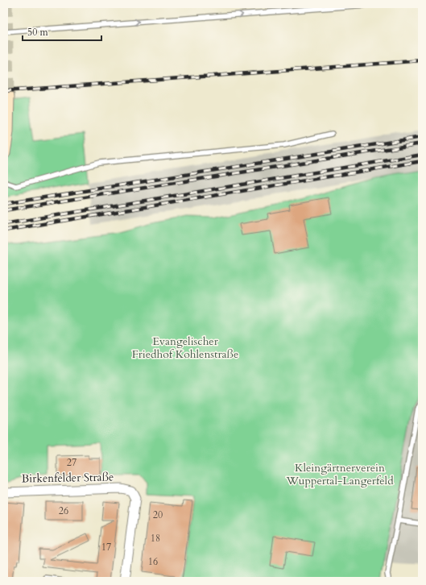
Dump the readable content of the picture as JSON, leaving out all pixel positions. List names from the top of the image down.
{
  "streets": {
    "street": ["Birkenfelder Straße"]
  },
  "parks": ["Evangelischer Friedhof Kohlenstraße", "Kleingärtnerverein Wuppertal-Langerfeld"],
  "house_numbers": [
    "27",
    "26",
    "20",
    "18",
    "17",
    "16"
  ],
  "scale_bar": "50 m"
}
